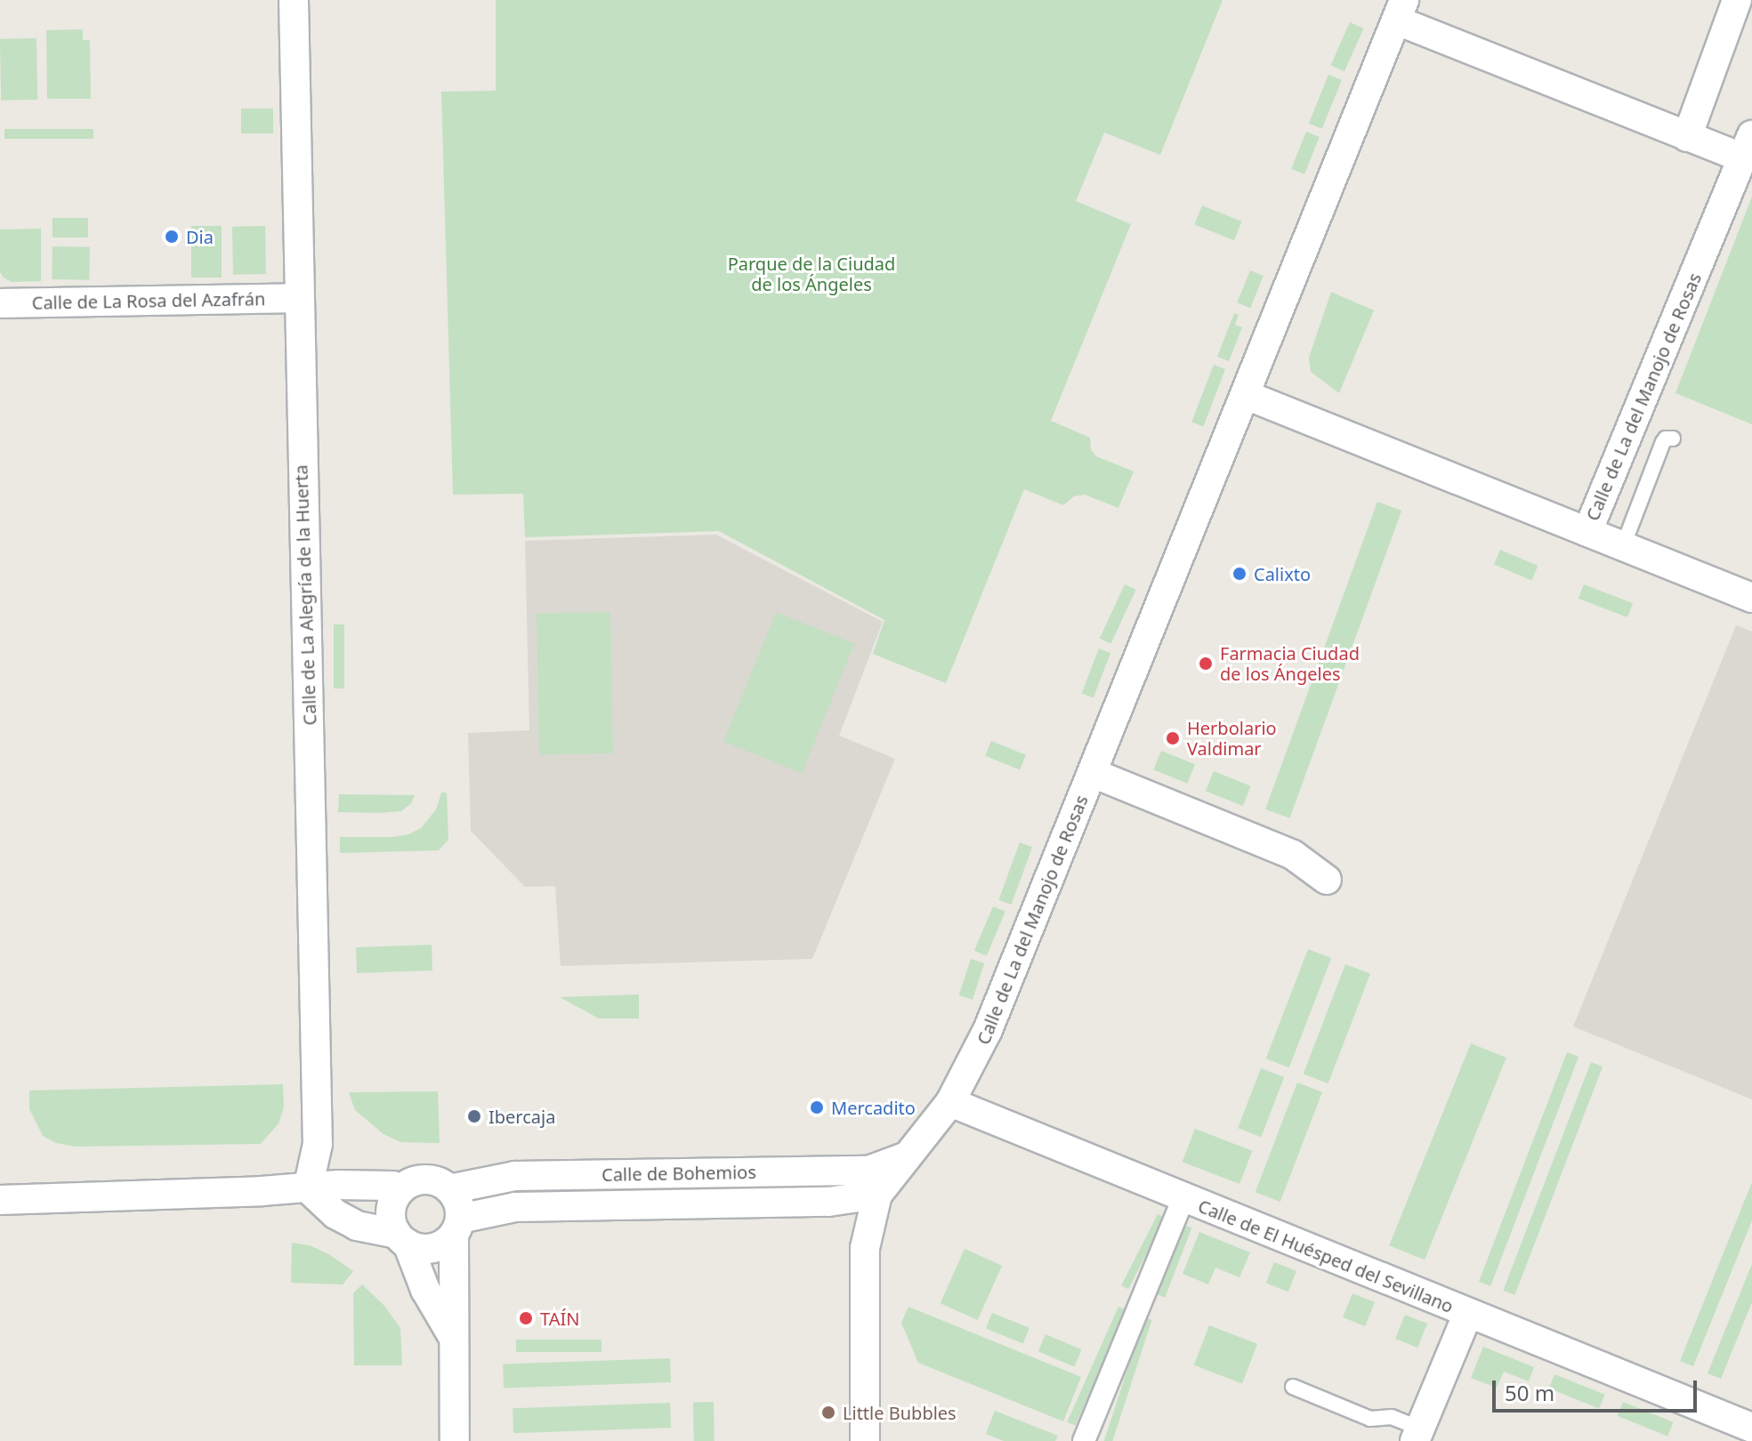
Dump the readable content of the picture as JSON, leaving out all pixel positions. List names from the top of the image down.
{
  "streets": {
    "street": [
      "Calle de La Rosa del Azafrán",
      "Calle de La del Manojo de Rosas",
      "Calle de La Alegría de la Huerta",
      "Calle de Bohemios",
      "Calle de El Huésped del Sevillano"
    ]
  },
  "crossings": [
    ["Calle de La Rosa del Azafrán", "Calle de La Alegría de la Huerta"],
    ["Calle de La del Manojo de Rosas", "Calle de Bohemios"],
    ["Calle de La del Manojo de Rosas", "Calle de El Huésped del Sevillano"]
  ],
  "parks": ["Parque de la Ciudad de los Ángeles"],
  "places": [
    "Dia",
    "Calixto",
    "Farmacia Ciudad de los Ángeles",
    "Herbolario Valdimar",
    "Mercadito",
    "Ibercaja",
    "TAÍN",
    "Little Bubbles"
  ],
  "scale_bar": "50 m"
}
